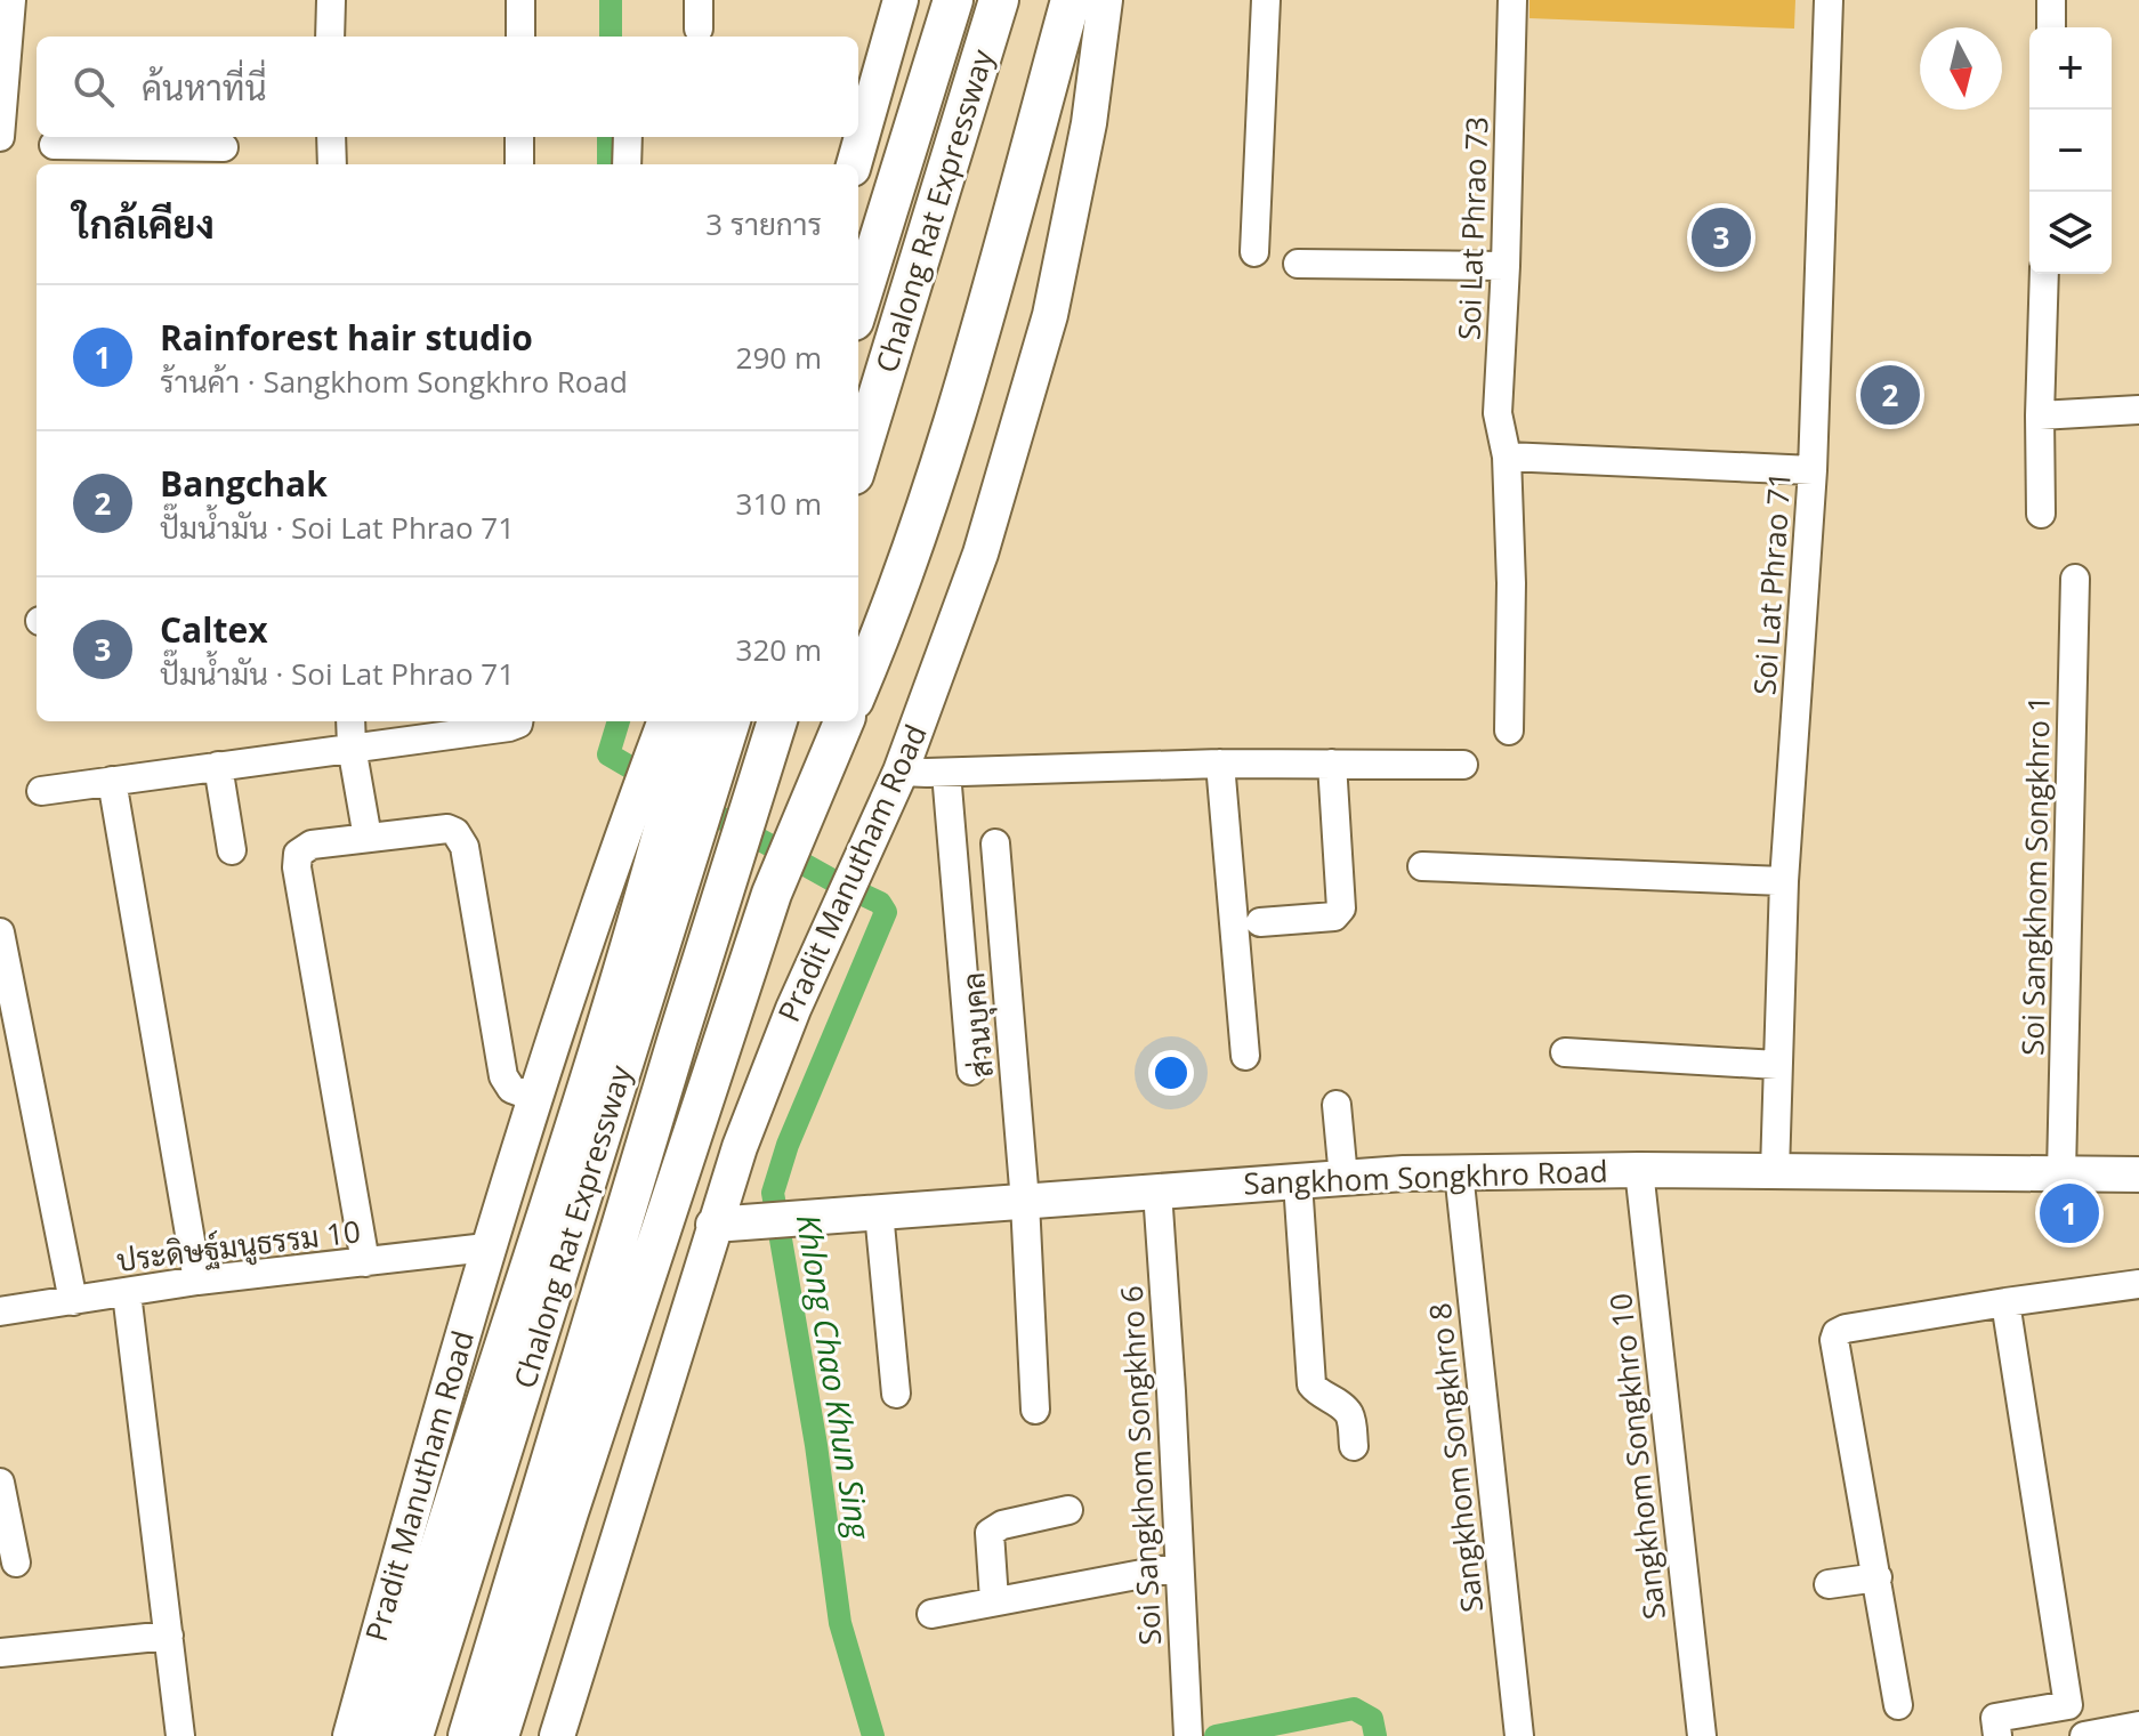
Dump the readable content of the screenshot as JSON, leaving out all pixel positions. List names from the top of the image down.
{
  "streets": {
    "highway": ["Chalong Rat Expressway"],
    "main road": ["Pradit Manutham Road", "Sangkhom Songkhro Road"],
    "street": [
      "Soi Lat Phrao 73",
      "Soi Lat Phrao 71",
      "Soi Sangkhom Songkhro 1",
      "ส่วนบุคล",
      "ประดิษฐ์มนูธรรม 10",
      "Sangkhom Songkhro 10",
      "Sangkhom Songkhro 8",
      "Soi Sangkhom Songkhro 6"
    ]
  },
  "crossings": [
    ["Soi Lat Phrao 71", "Sangkhom Songkhro Road"],
    ["Pradit Manutham Road", "Sangkhom Songkhro Road"],
    ["Pradit Manutham Road", "ประดิษฐ์มนูธรรม 10"],
    ["Soi Sangkhom Songkhro 1", "Sangkhom Songkhro Road"],
    ["ส่วนบุคล", "Sangkhom Songkhro Road"],
    ["Sangkhom Songkhro Road", "Sangkhom Songkhro 10"],
    ["Sangkhom Songkhro Road", "Sangkhom Songkhro 8"],
    ["Sangkhom Songkhro Road", "Soi Sangkhom Songkhro 6"]
  ],
  "water": ["Khlong Chao Khun Sing"],
  "north": "bottom",
  "page": {
    "map_buttons": ["+", "−"],
    "search": "ค้นหาที่นี่",
    "heading": ["ใกล้เคียง", "3 รายการ"],
    "pins": ["3", "2", "1"],
    "list": [
      {
        "mark": "1",
        "name": "Rainforest hair studio",
        "note": "ร้านค้า · Sangkhom Songkhro Road",
        "value": "290 m"
      },
      {
        "mark": "2",
        "name": "Bangchak",
        "note": "ปั๊มน้ำมัน · Soi Lat Phrao 71",
        "value": "310 m"
      },
      {
        "mark": "3",
        "name": "Caltex",
        "note": "ปั๊มน้ำมัน · Soi Lat Phrao 71",
        "value": "320 m"
      }
    ]
  }
}
